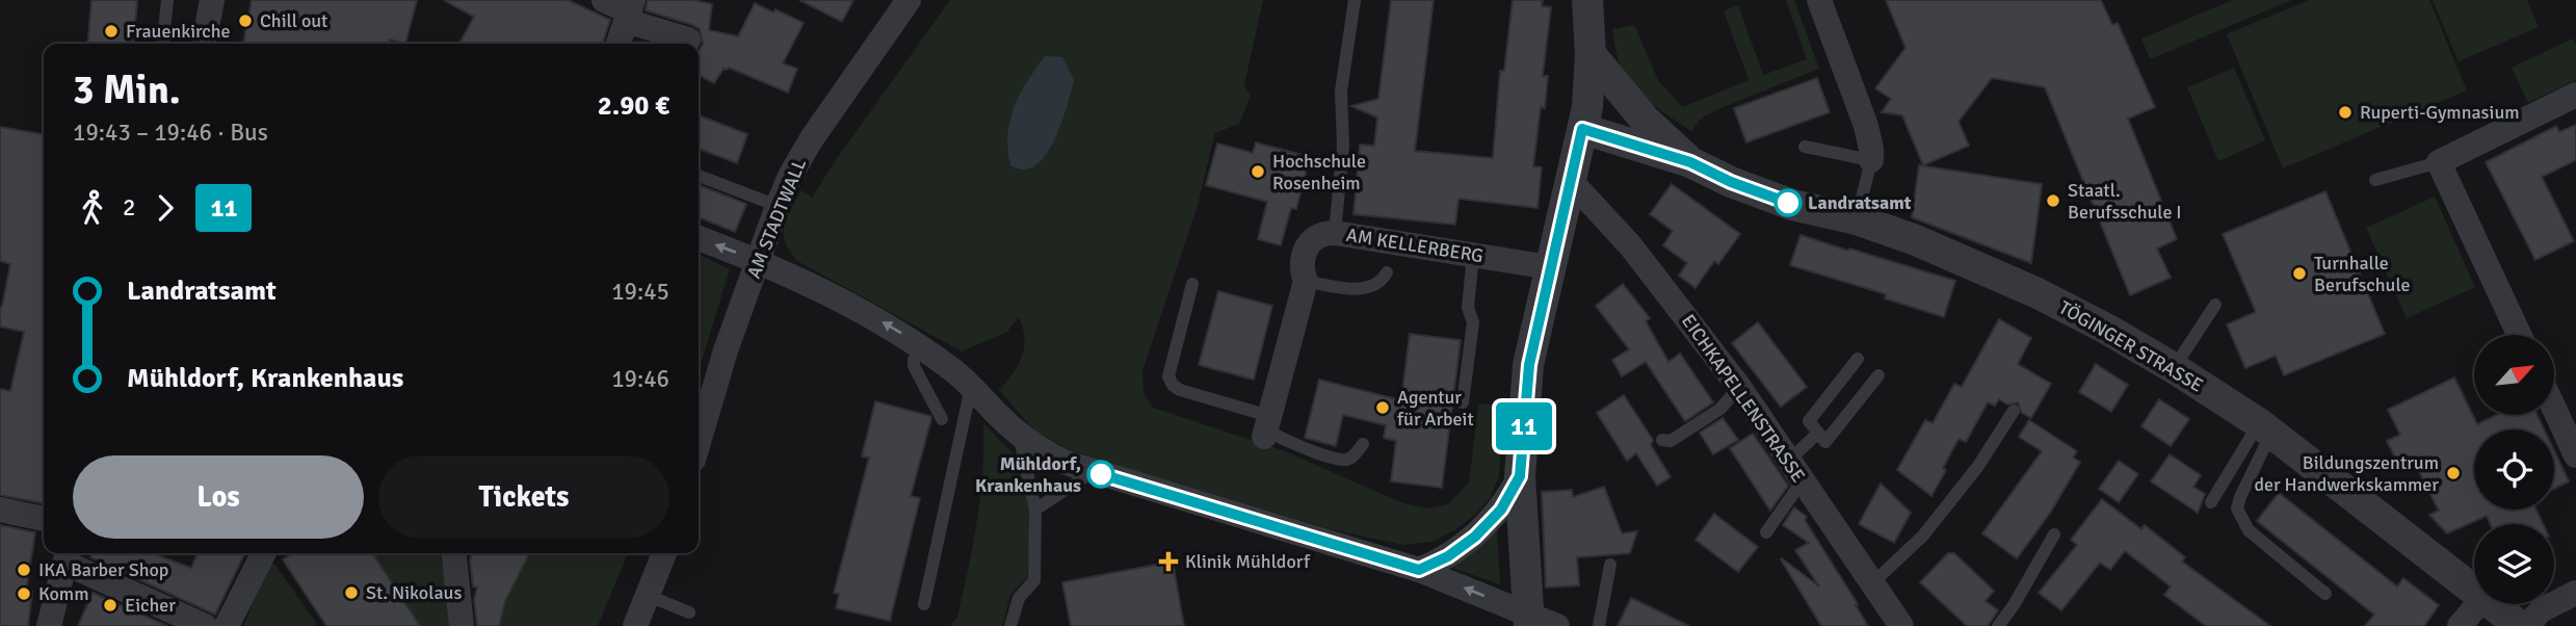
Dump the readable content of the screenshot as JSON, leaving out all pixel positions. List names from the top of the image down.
{
  "streets": {
    "street": [
      "AM STADTWALL",
      "AM KELLERBERG",
      "TÖGINGER STRASSE",
      "EICHKAPELLENSTRASSE"
    ]
  },
  "places": {
    "other": [
      "Chill out",
      "Frauenkirche",
      "Ruperti-Gymnasium",
      "Hochschule Rosenheim",
      "Staatl. Berufsschule I",
      "Landratsamt",
      "Turnhalle Berufschule",
      "Agentur für Arbeit",
      "Bildungszentrum der Handwerkskammer",
      "Mühldorf, Krankenhaus",
      "IKA Barber Shop",
      "St. Nikolaus",
      "Komm",
      "Eicher"
    ],
    "health": ["Klinik Mühldorf"]
  },
  "lines": ["bus line 11"],
  "north": "top right",
  "page": {
    "on_map": "11",
    "heading": ["3 Min.", "19:43 – 19:46 · Bus", "2.90 €"],
    "legs": ["2", "11"],
    "list": [
      {
        "name": "Landratsamt",
        "value": "19:45"
      },
      {
        "name": "Mühldorf, Krankenhaus",
        "value": "19:46"
      }
    ],
    "buttons": ["Los", "Tickets"]
  }
}
